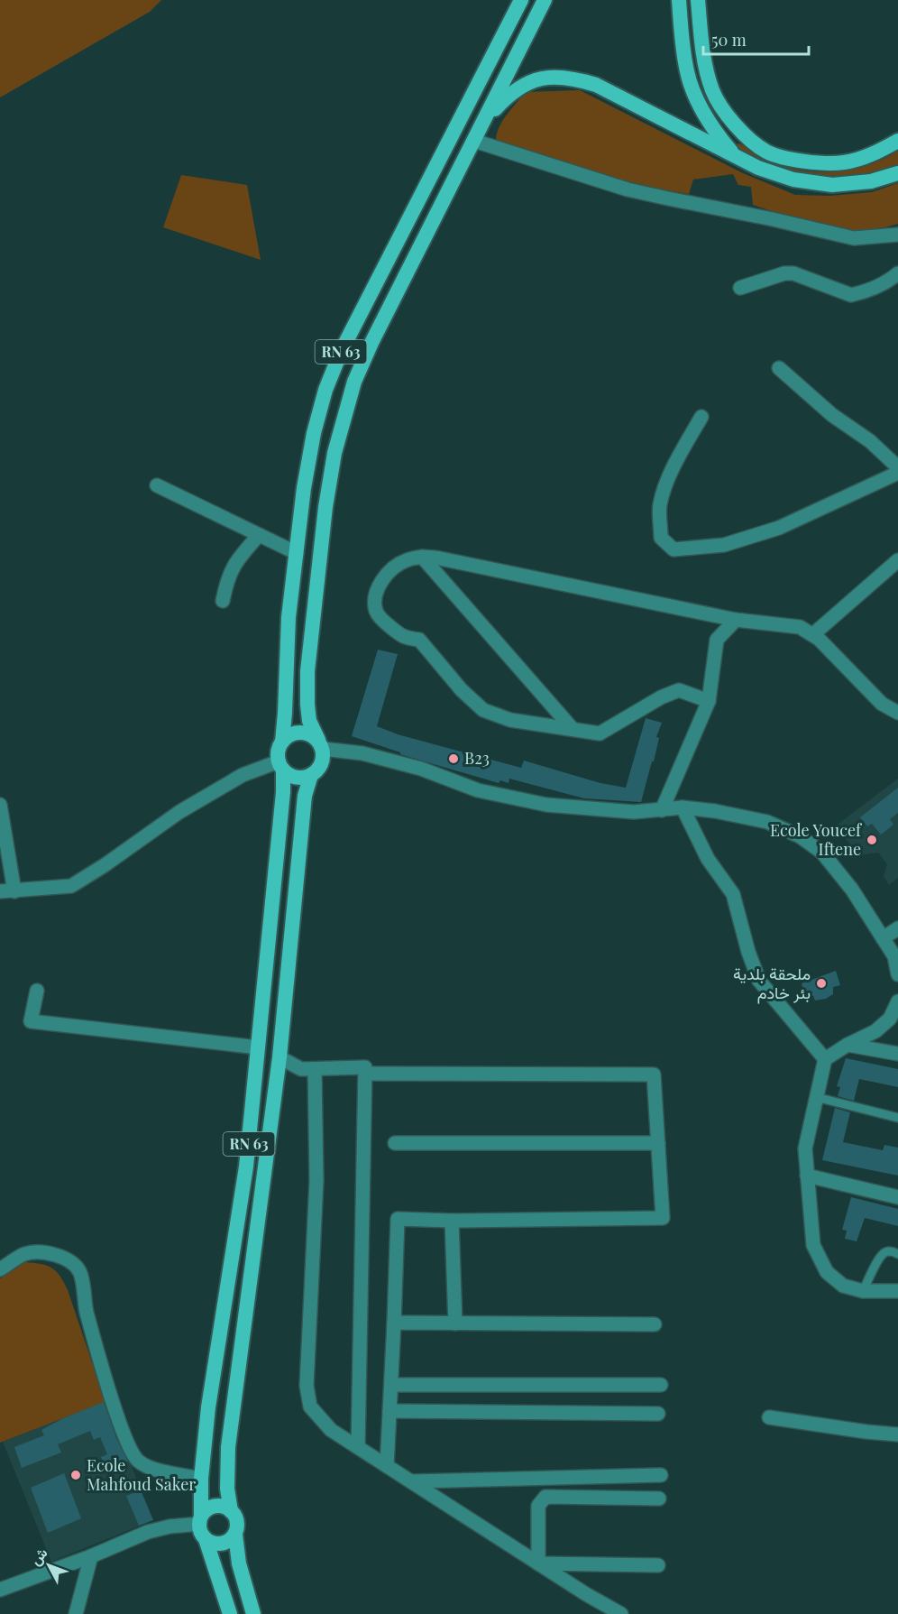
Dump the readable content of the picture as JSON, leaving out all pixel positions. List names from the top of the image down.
{
  "streets": {
    "highway": ["RN 63"]
  },
  "places": [
    "B23",
    "Ecole Youcef Iftene",
    "ملحقة بلدية بئر خادم",
    "Ecole Mahfoud Saker"
  ],
  "scale_bar": "50 m",
  "north": "top left"
}
